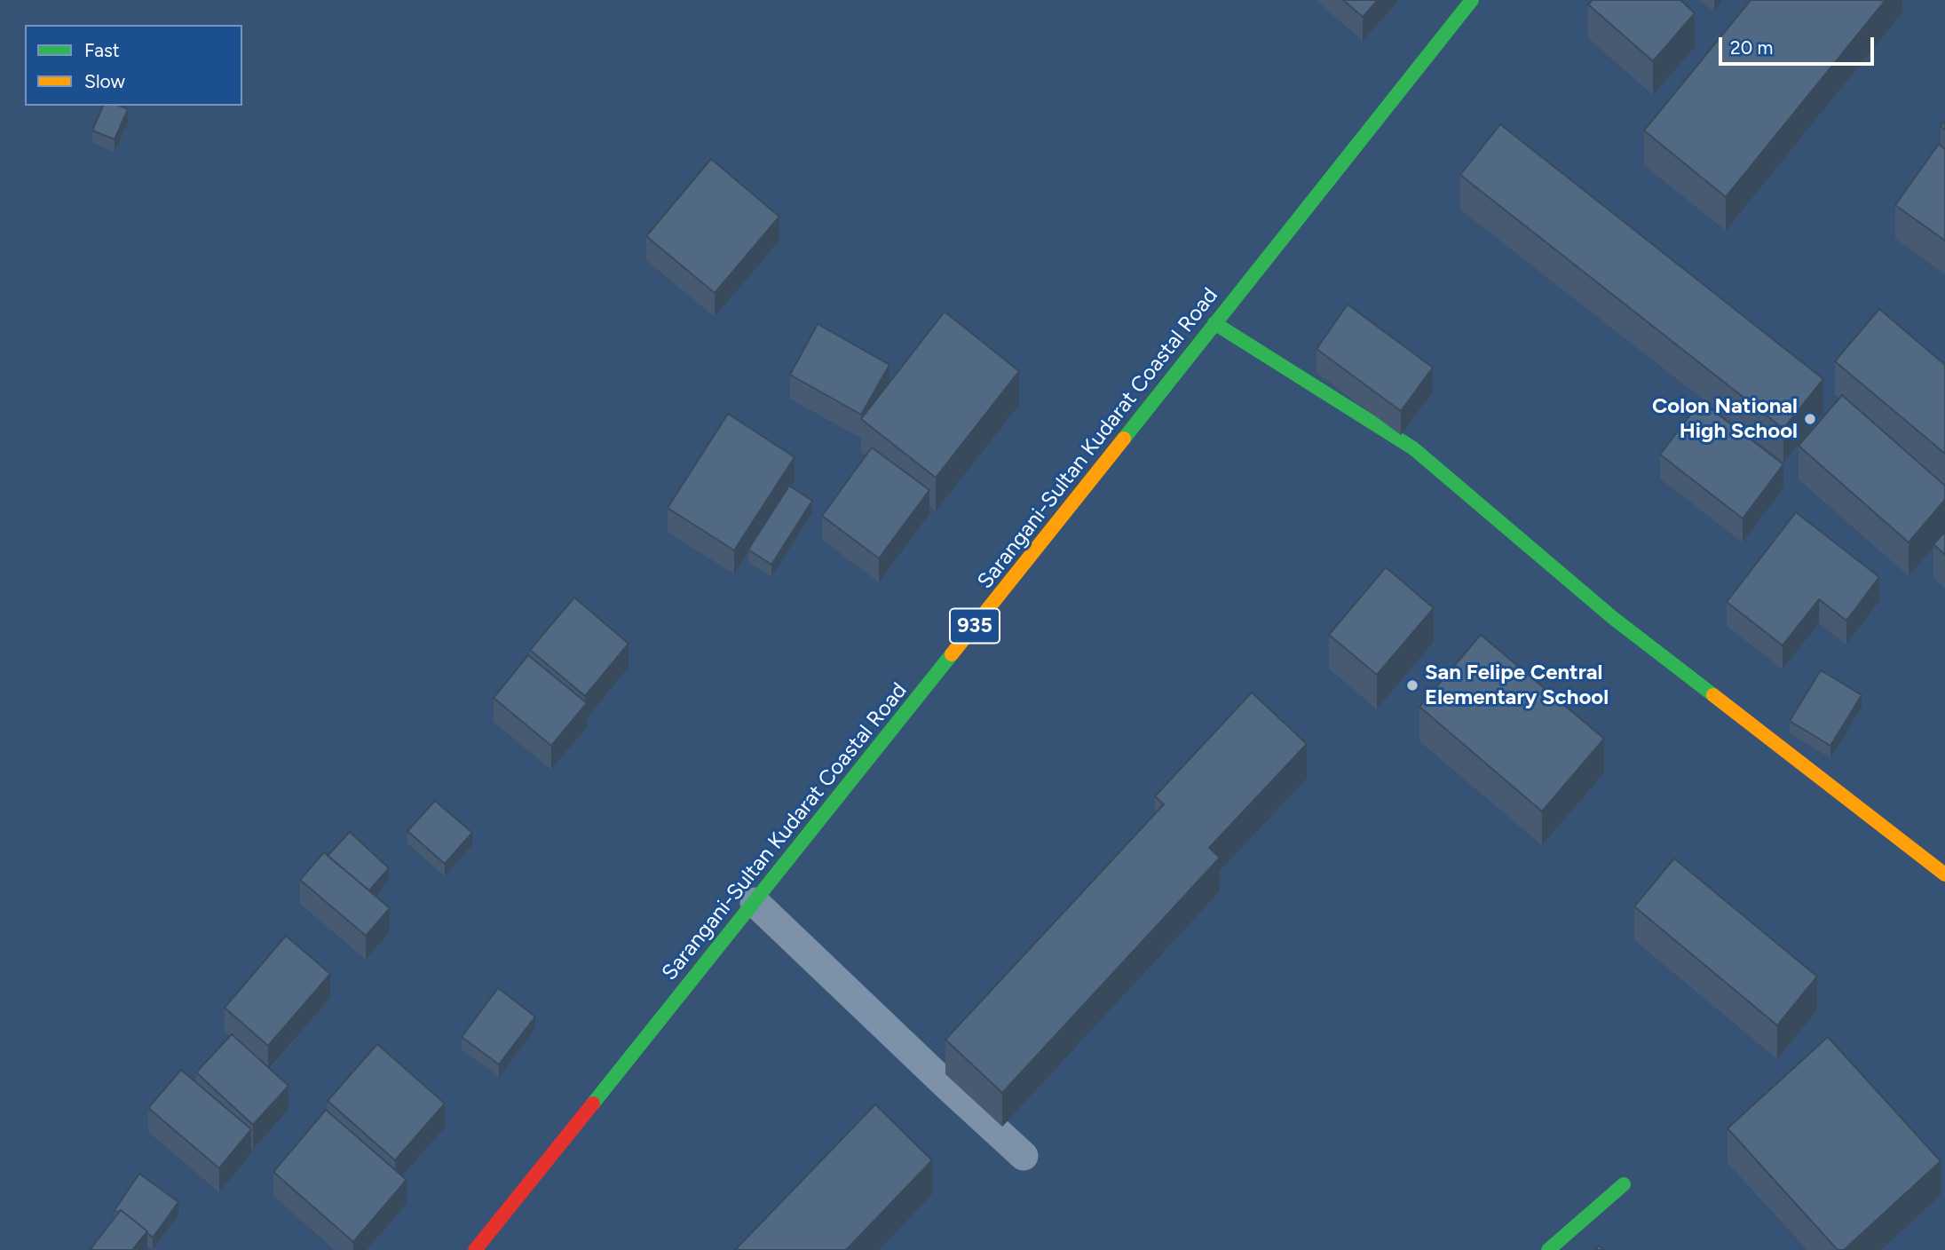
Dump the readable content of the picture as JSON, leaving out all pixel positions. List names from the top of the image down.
{
  "streets": {
    "main road": ["Sarangani-Sultan Kudarat Coastal Road", "935"]
  },
  "places": ["Colon National High School", "San Felipe Central Elementary School"],
  "legend": ["Fast", "Slow"],
  "scale_bar": "20 m"
}
